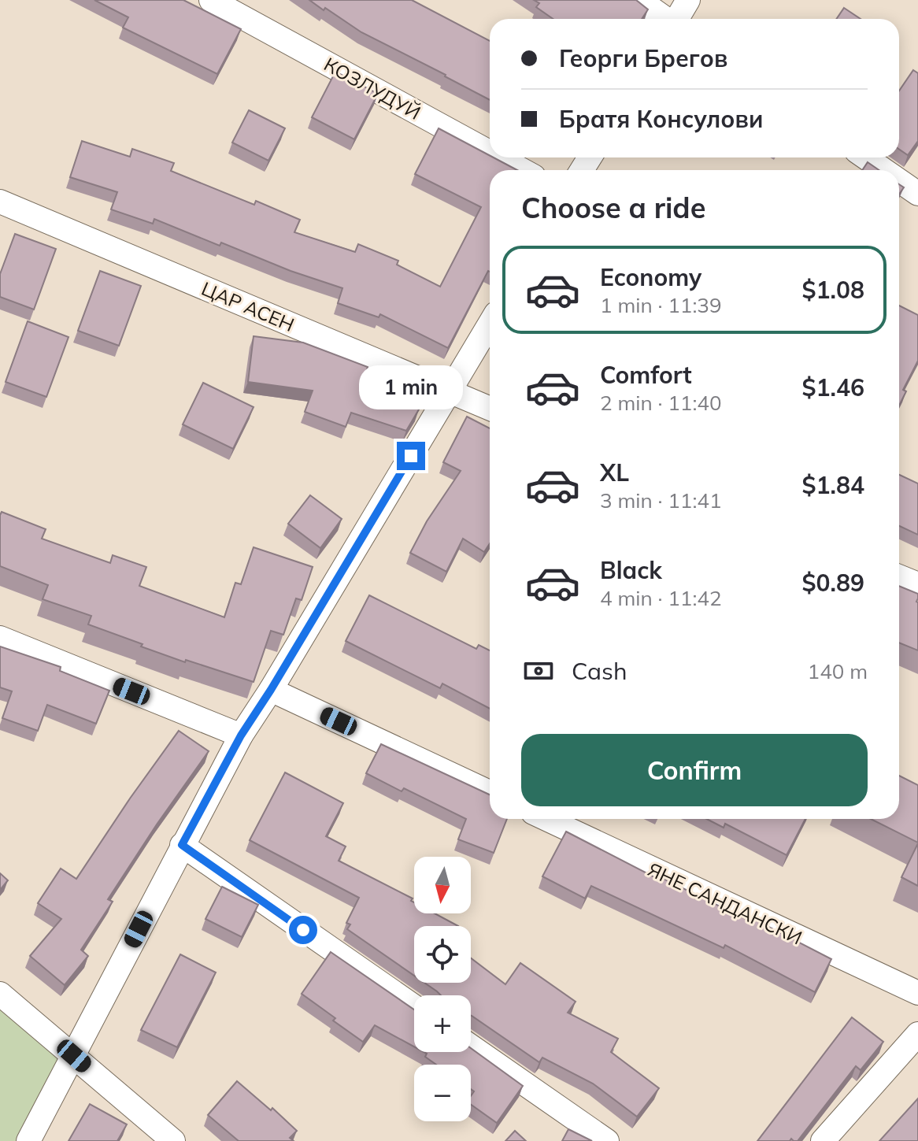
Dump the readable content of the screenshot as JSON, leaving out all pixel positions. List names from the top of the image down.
{
  "streets": {
    "street": ["КОЗЛУДУЙ", "ЦАР АСЕН", "ЯНЕ САНДАНСКИ"]
  },
  "north": "bottom",
  "page": {
    "banner": ["Георги Брегов", "Братя Консулови"],
    "heading": "Choose a ride",
    "list": [
      {
        "name": "Economy",
        "note": "1 min · 11:39",
        "value": "$1.08"
      },
      {
        "name": "Comfort",
        "note": "2 min · 11:40",
        "value": "$1.46"
      },
      {
        "name": "XL",
        "note": "3 min · 11:41",
        "value": "$1.84"
      },
      {
        "name": "Black",
        "note": "4 min · 11:42",
        "value": "$0.89"
      }
    ],
    "bubble": "1 min",
    "pay": ["Cash", "140 m"],
    "buttons": "Confirm",
    "map_buttons": ["+", "−"]
  }
}
